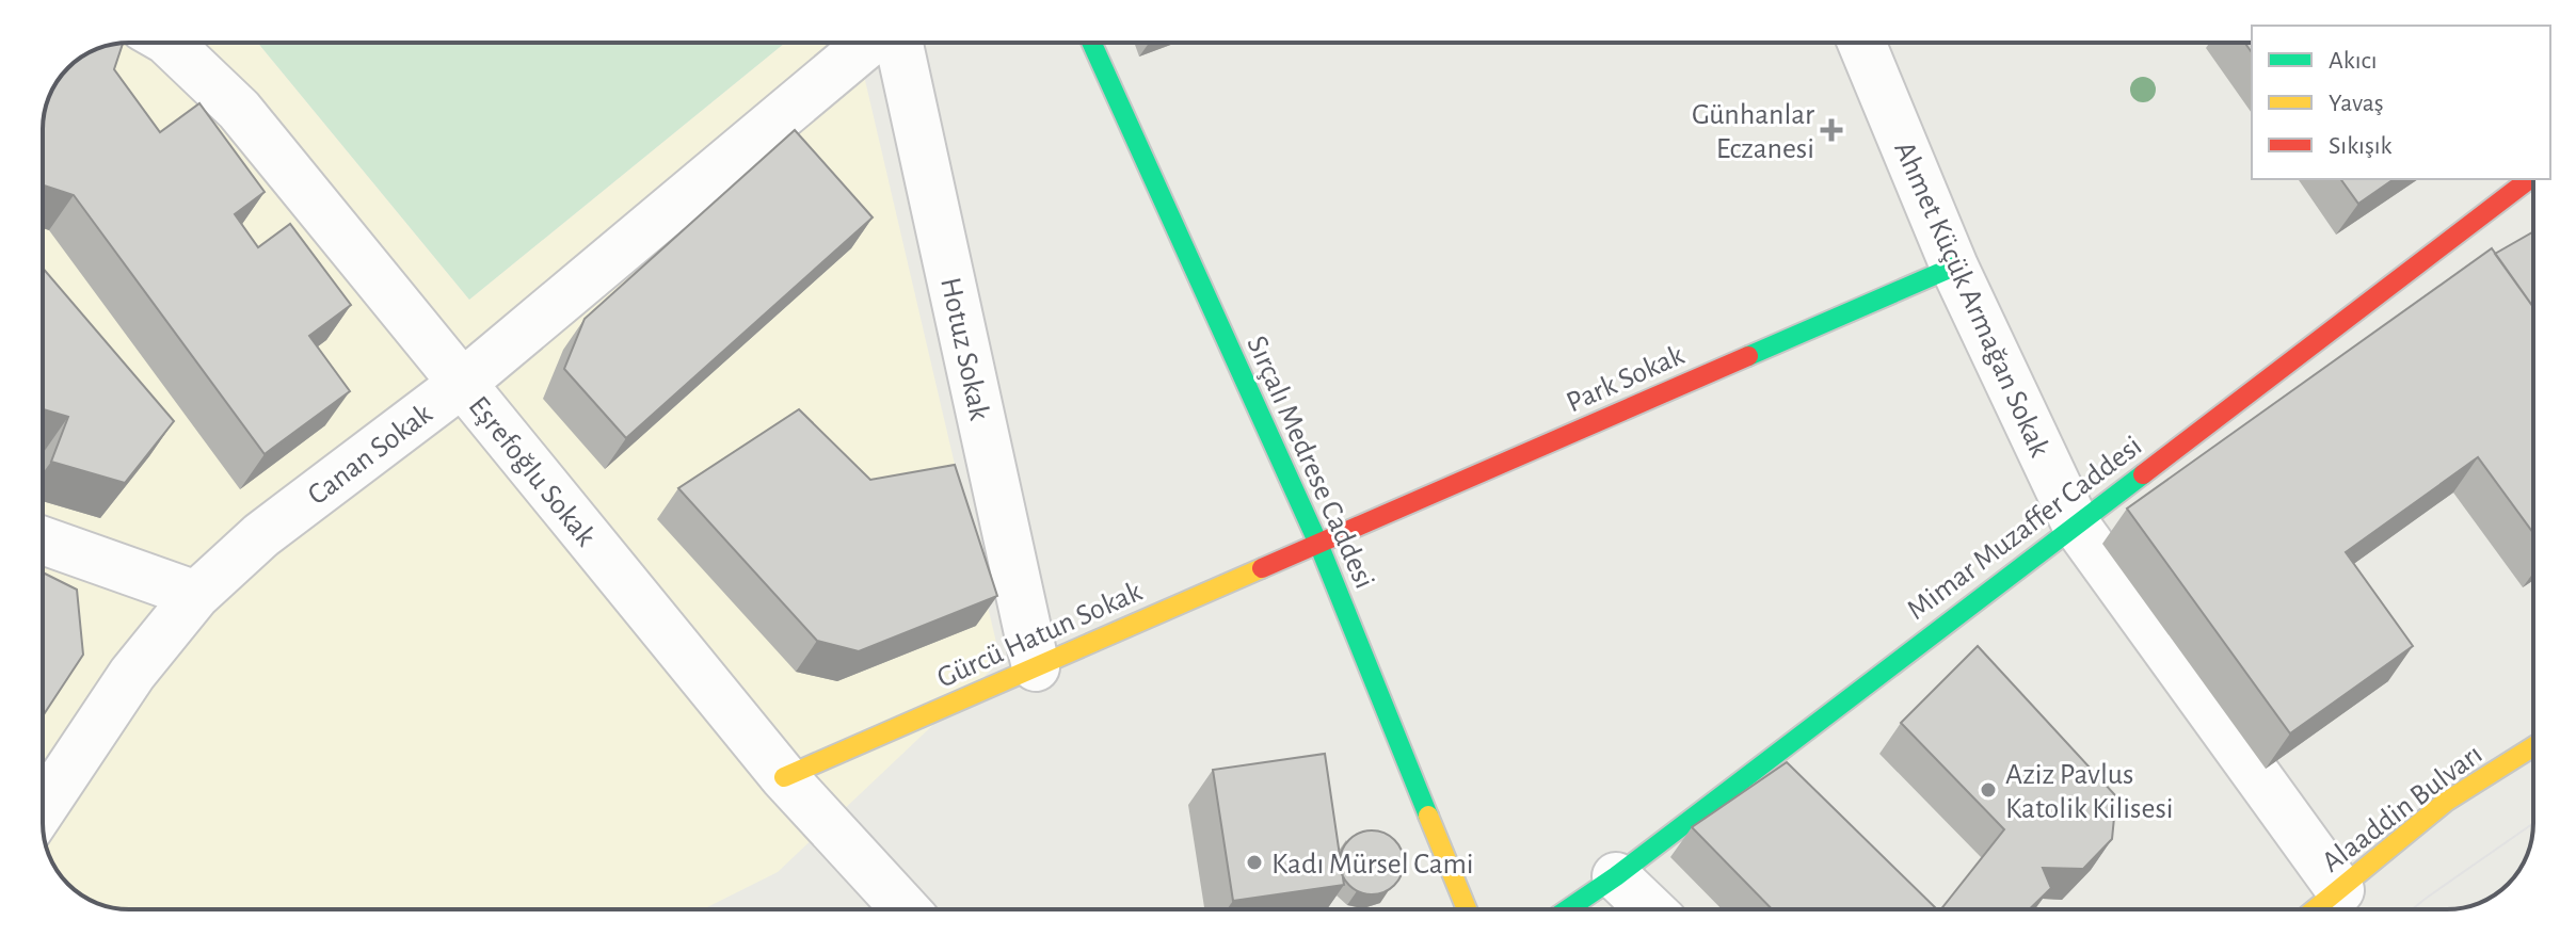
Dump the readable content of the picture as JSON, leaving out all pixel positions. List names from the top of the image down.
{
  "streets": {
    "street": [
      "Ahmet Küçük Armağan Sokak",
      "Hotuz Sokak",
      "Park Sokak",
      "Canan Sokak",
      "Sırçalı Medrese Caddesi",
      "Eşrefoğlu Sokak",
      "Mimar Muzaffer Caddesi",
      "Gürcü Hatun Sokak",
      "Alaaddin Bulvarı"
    ]
  },
  "crossings": [
    ["Ahmet Küçük Armağan Sokak", "Park Sokak"],
    ["Ahmet Küçük Armağan Sokak", "Mimar Muzaffer Caddesi"],
    ["Ahmet Küçük Armağan Sokak", "Alaaddin Bulvarı"],
    ["Hotuz Sokak", "Gürcü Hatun Sokak"],
    ["Park Sokak", "Sırçalı Medrese Caddesi"],
    ["Park Sokak", "Gürcü Hatun Sokak"],
    ["Canan Sokak", "Eşrefoğlu Sokak"],
    ["Sırçalı Medrese Caddesi", "Gürcü Hatun Sokak"],
    ["Eşrefoğlu Sokak", "Gürcü Hatun Sokak"]
  ],
  "places": {
    "health": ["Günhanlar Eczanesi"],
    "other": ["Aziz Pavlus Katolik Kilisesi", "Kadı Mürsel Cami"]
  },
  "legend": ["Akıcı", "Yavaş", "Sıkışık"]
}
